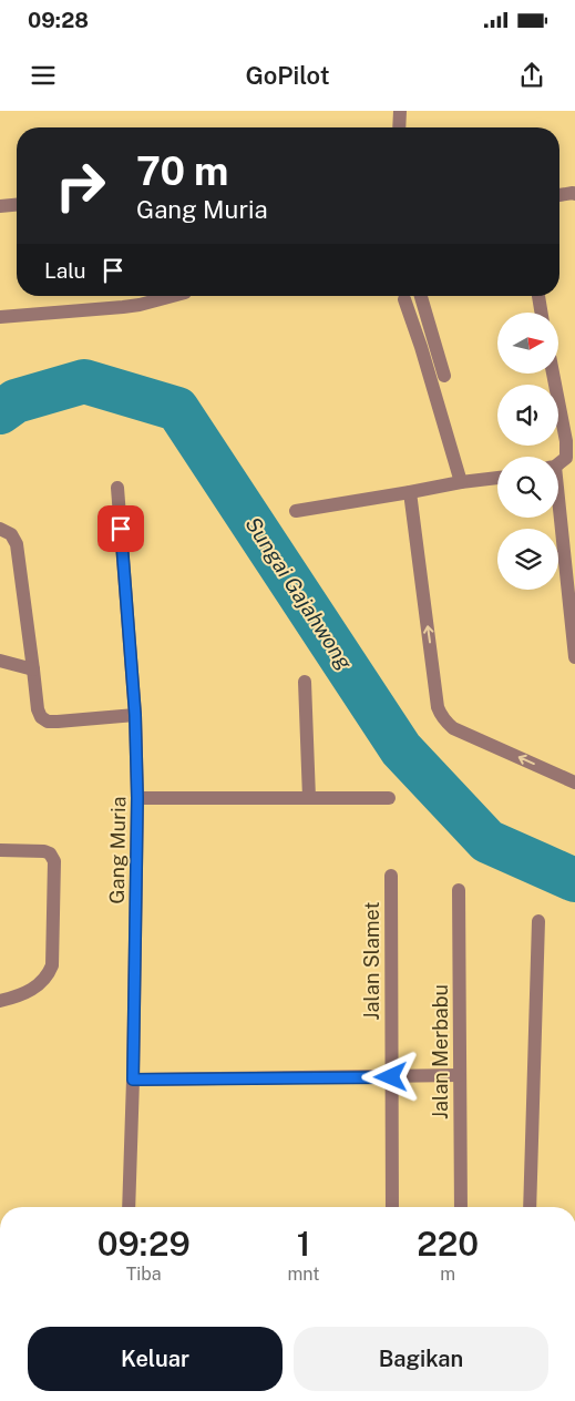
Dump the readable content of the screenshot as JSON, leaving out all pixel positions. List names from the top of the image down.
{
  "streets": {
    "street": ["Gang Muria", "Jalan Slamet", "Jalan Merbabu"]
  },
  "water": ["Sungai Gajahwong"],
  "north": "right",
  "page": {
    "status": "09:28",
    "header": "GoPilot",
    "turn": ["70 m", "Gang Muria"],
    "then": "Lalu",
    "eta": [
      "09:29",
      "Tiba",
      "1",
      "mnt",
      "220",
      "m"
    ],
    "buttons": ["Keluar", "Bagikan"]
  }
}
